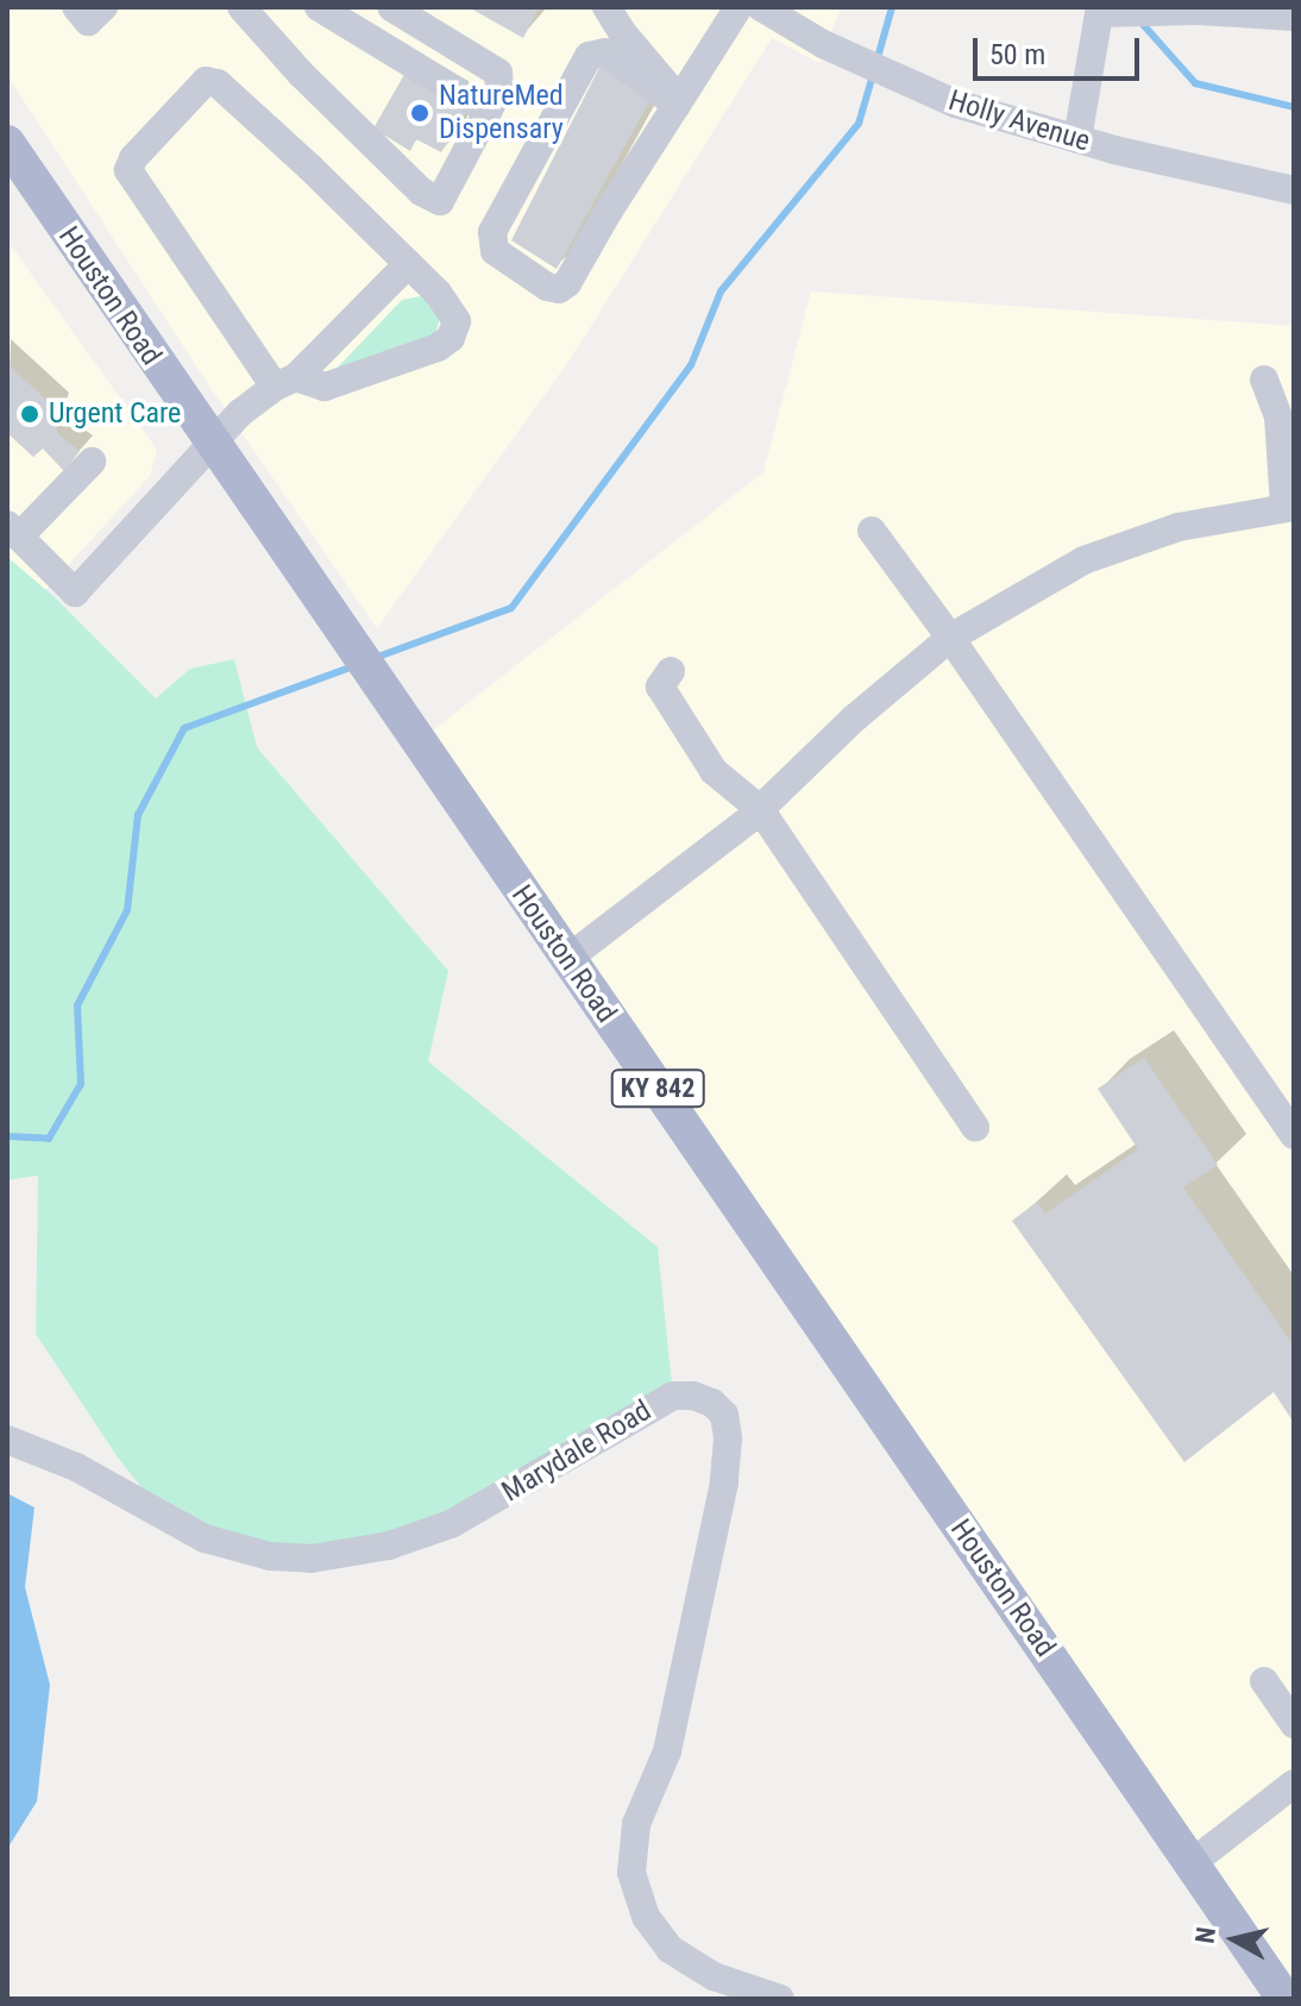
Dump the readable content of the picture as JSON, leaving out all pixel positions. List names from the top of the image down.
{
  "streets": {
    "main road": ["Houston Road", "KY 842"],
    "street": ["Holly Avenue", "Marydale Road"]
  },
  "places": ["NatureMed Dispensary", "Urgent Care"],
  "scale_bar": "50 m",
  "north": "left"
}
